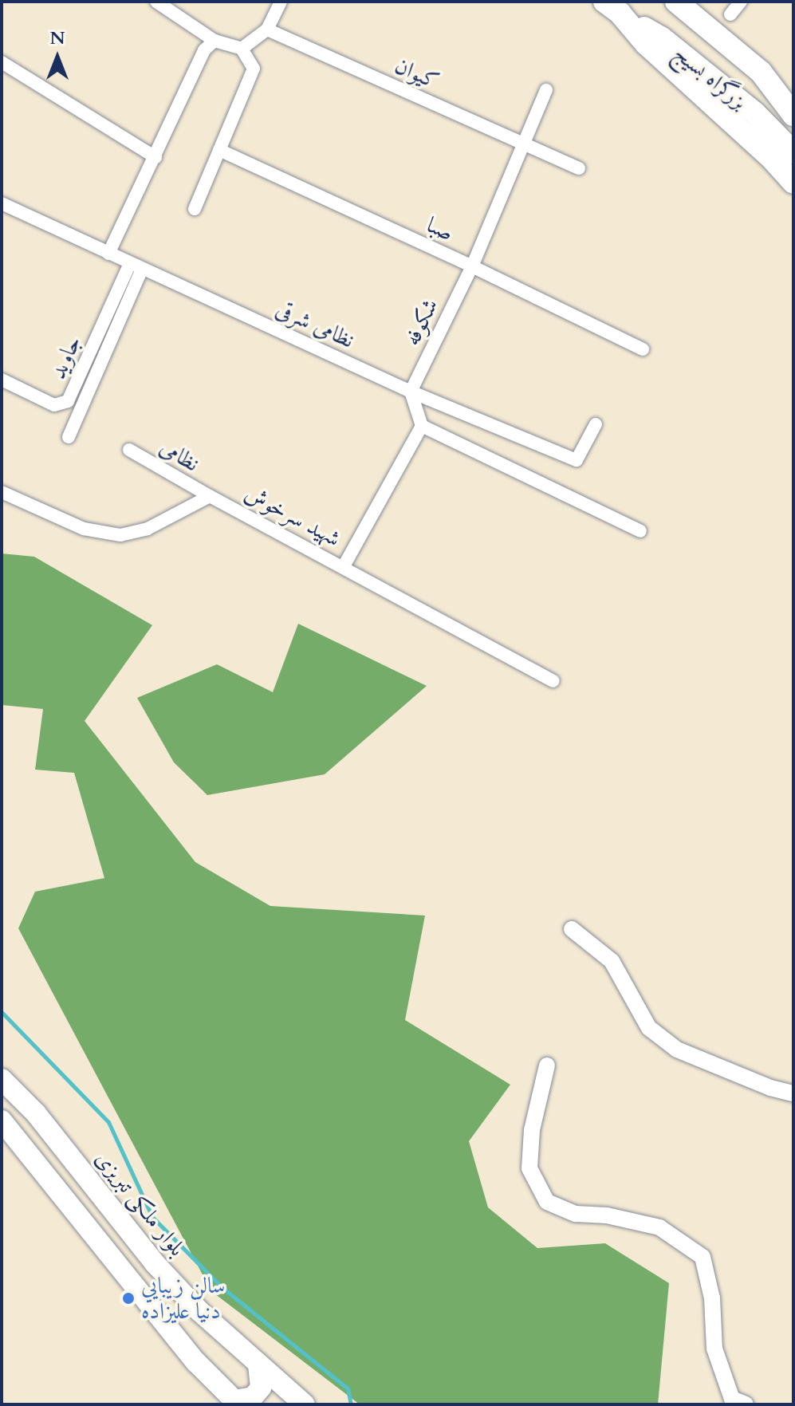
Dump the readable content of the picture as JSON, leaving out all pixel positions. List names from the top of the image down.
{
  "streets": {
    "highway": ["بزرگراه بسیج"],
    "main road": ["بلوار ملکى تبریزى"],
    "street": [
      "کیوان",
      "صبا",
      "شکوفه",
      "نظامی شرقی",
      "جاوید",
      "نظامی",
      "شهید سرخوش"
    ]
  },
  "crossings": [
    ["کیوان", "شکوفه"],
    ["صبا", "شکوفه"],
    ["شکوفه", "نظامی شرقی"],
    ["نظامی شرقی", "جاوید"],
    ["نظامی", "شهید سرخوش"]
  ],
  "places": ["سالن زيبايي دنيا عليزاده"],
  "north": "top"
}
